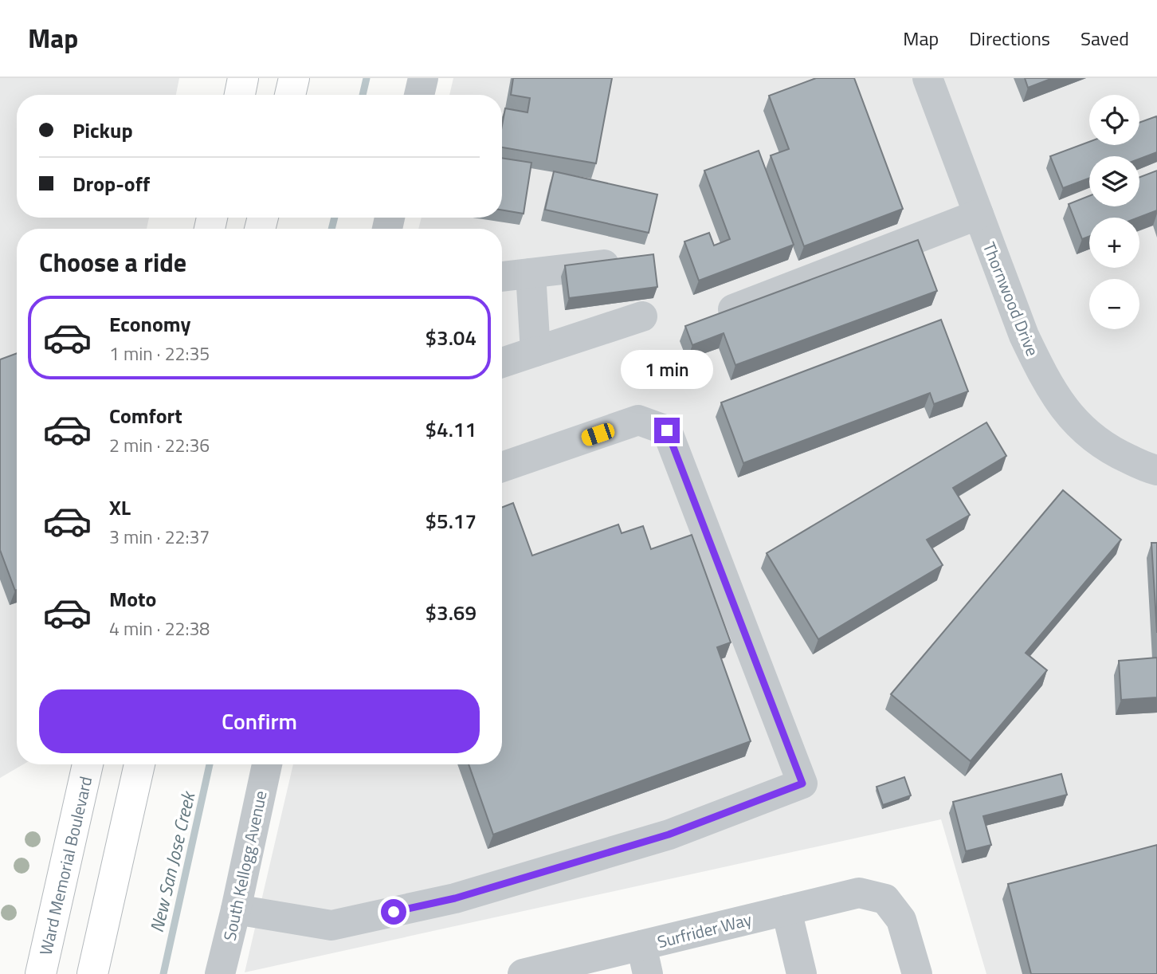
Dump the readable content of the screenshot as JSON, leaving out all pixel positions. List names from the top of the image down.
{
  "streets": {
    "highway": ["Ward Memorial Boulevard"],
    "street": ["Thornwood Drive", "South Kellogg Avenue", "Surfrider Way"]
  },
  "water": ["New San Jose Creek"],
  "page": {
    "header": "Map",
    "nav": ["Map", "Directions", "Saved"],
    "map_buttons": ["+", "−"],
    "banner": ["Pickup", "Drop-off"],
    "heading": "Choose a ride",
    "list": [
      {
        "name": "Economy",
        "note": "1 min · 22:35",
        "value": "$3.04"
      },
      {
        "name": "Comfort",
        "note": "2 min · 22:36",
        "value": "$4.11"
      },
      {
        "name": "XL",
        "note": "3 min · 22:37",
        "value": "$5.17"
      },
      {
        "name": "Moto",
        "note": "4 min · 22:38",
        "value": "$3.69"
      }
    ],
    "bubble": "1 min",
    "buttons": "Confirm"
  }
}
